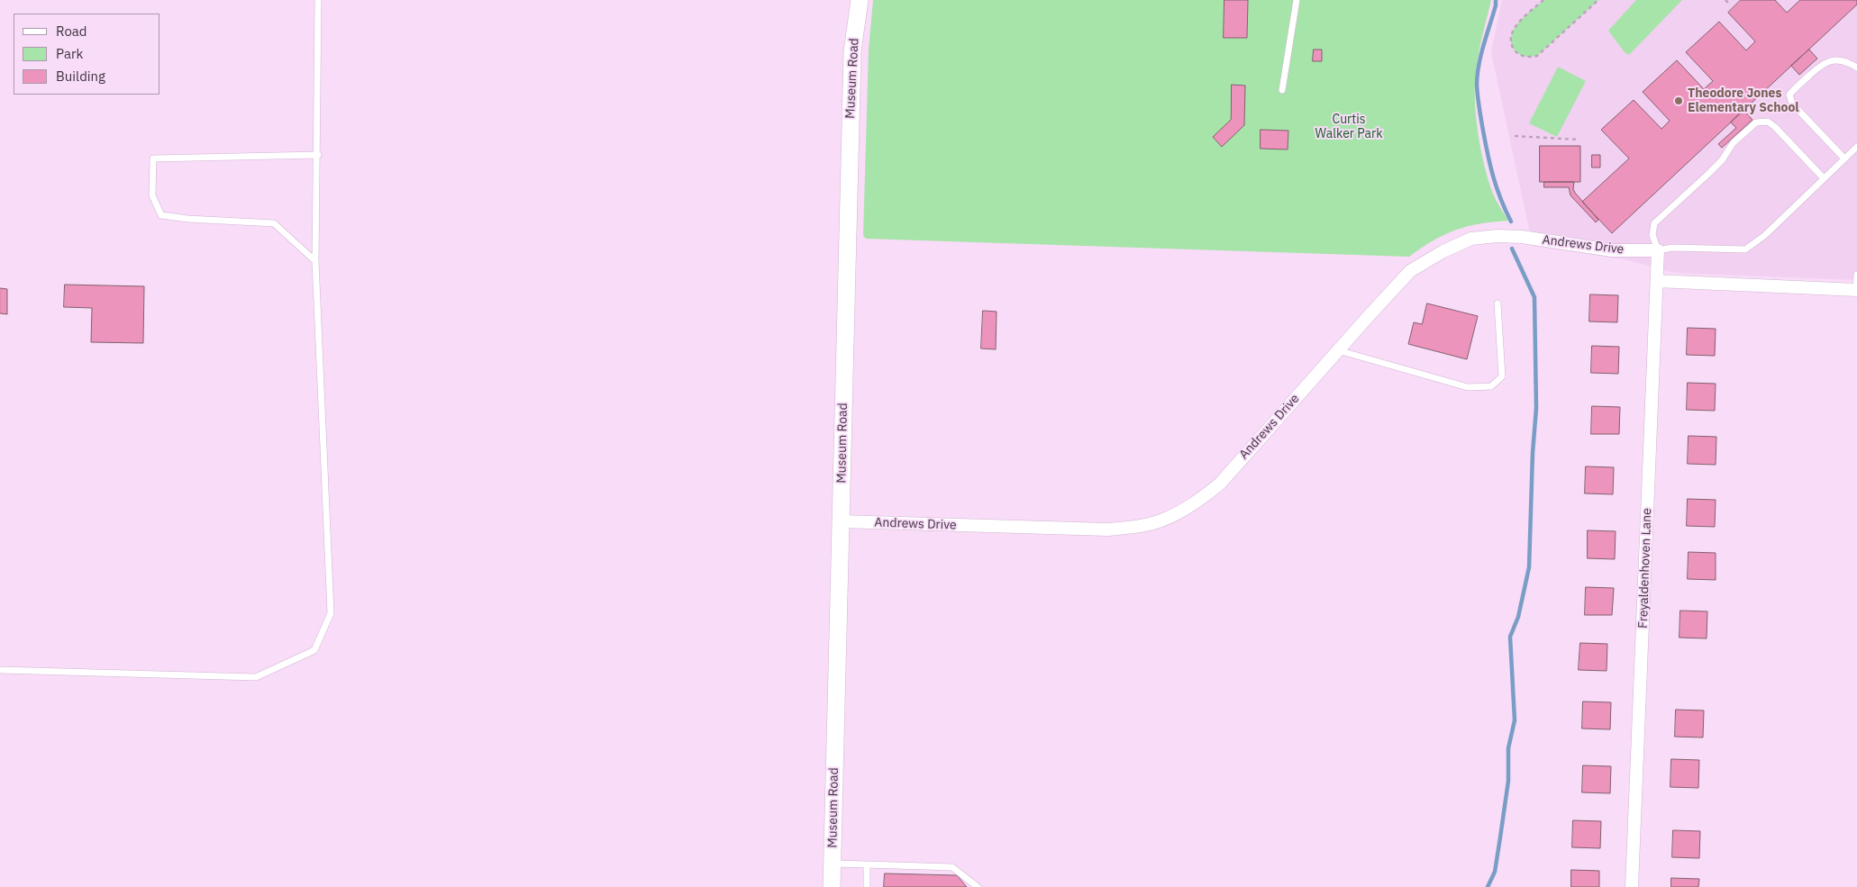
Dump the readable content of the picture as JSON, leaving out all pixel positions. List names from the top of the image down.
{
  "streets": {
    "street": ["Museum Road", "Andrews Drive", "Freyaldenhoven Lane"]
  },
  "crossings": [
    ["Museum Road", "Andrews Drive"],
    ["Andrews Drive", "Freyaldenhoven Lane"]
  ],
  "parks": ["Curtis Walker Park"],
  "places": ["Theodore Jones Elementary School"],
  "legend": ["Road", "Park", "Building"]
}
